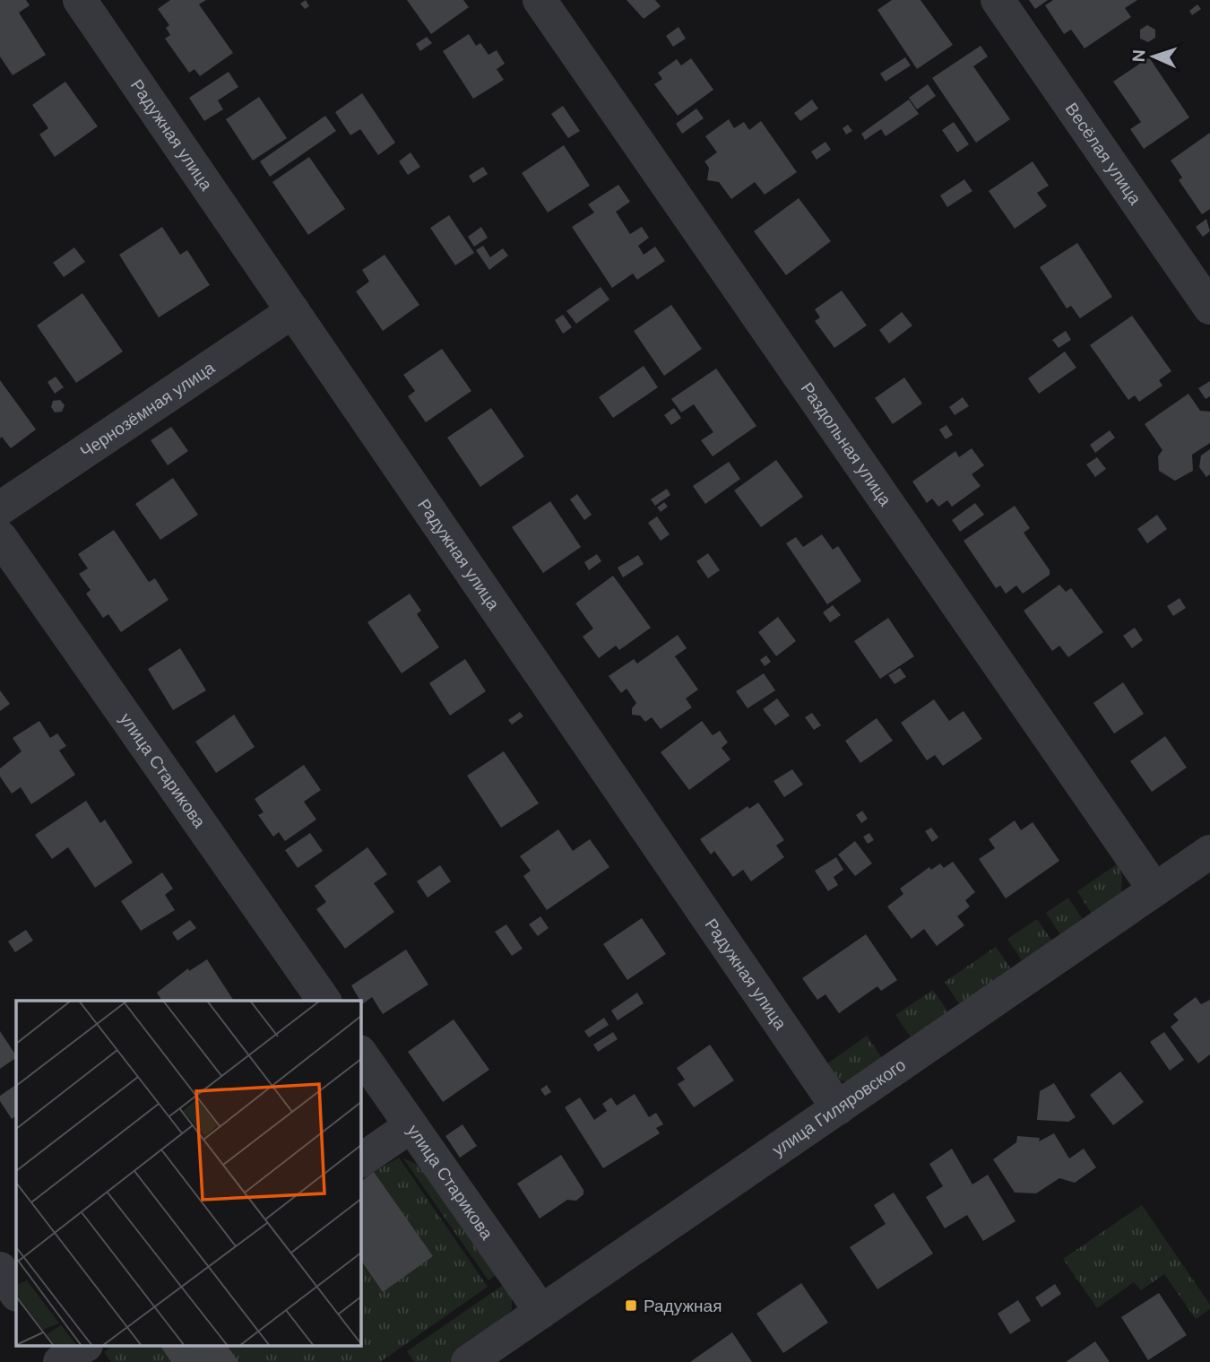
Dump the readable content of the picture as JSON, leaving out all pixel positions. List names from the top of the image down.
{
  "streets": {
    "street": [
      "Радужная улица",
      "Весёлая улица",
      "Чернозёмная улица",
      "Раздольная улица",
      "улица Старикова",
      "улица Гиляровского"
    ]
  },
  "crossings": [
    ["Радужная улица", "Чернозёмная улица"],
    ["Радужная улица", "улица Гиляровского"],
    ["Раздольная улица", "улица Гиляровского"],
    ["улица Старикова", "улица Гиляровского"]
  ],
  "places": {
    "transit": ["Радужная"]
  },
  "north": "left"
}
